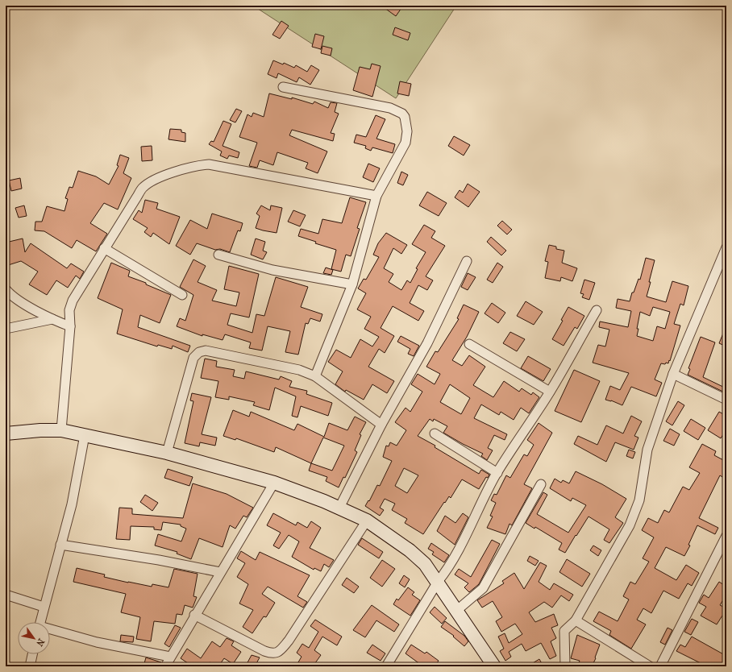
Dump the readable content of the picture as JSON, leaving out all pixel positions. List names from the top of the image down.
{
  "north": "bottom right"
}
